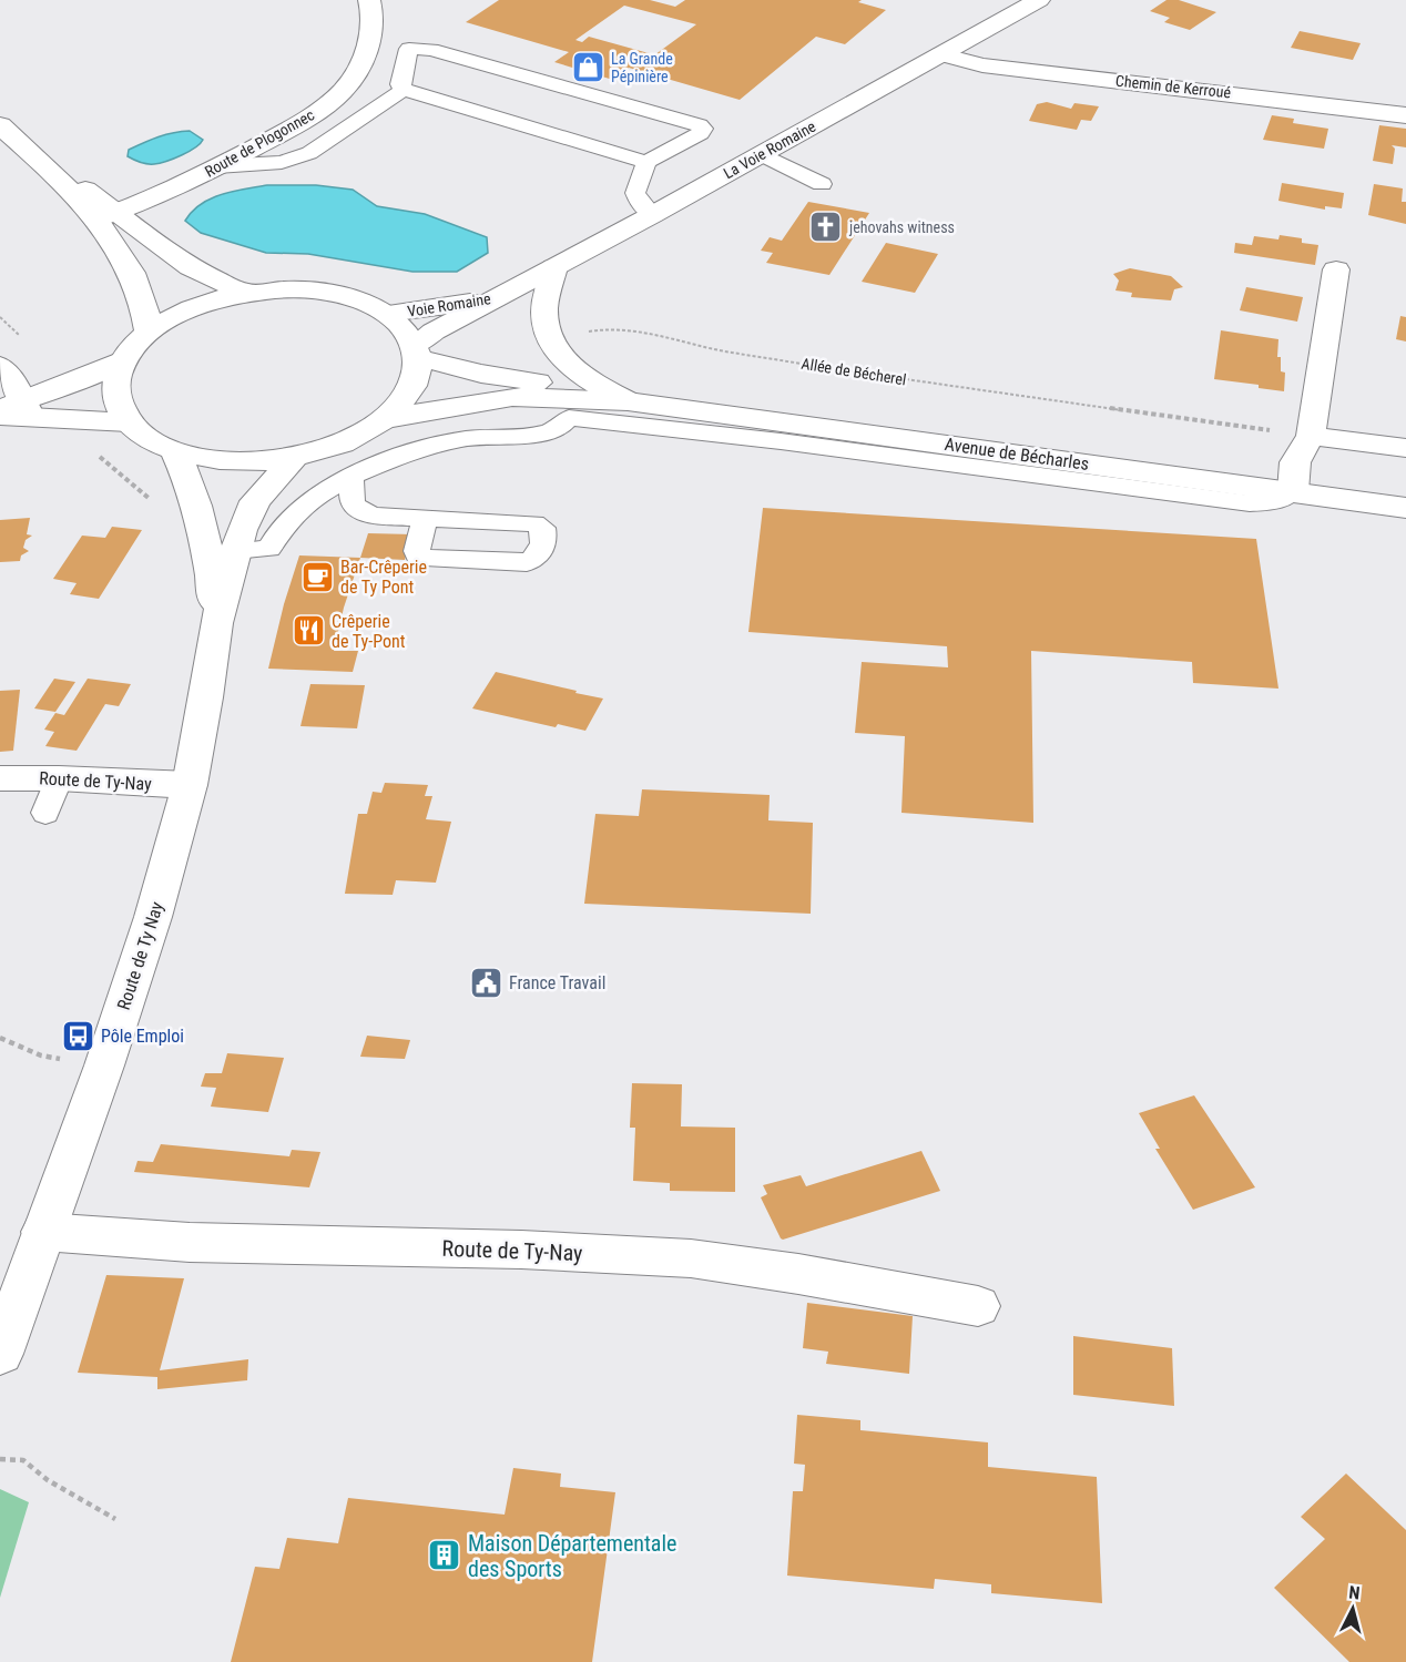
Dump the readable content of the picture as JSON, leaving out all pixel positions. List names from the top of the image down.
{
  "streets": {
    "street": [
      "Chemin de Kerroué",
      "Route de Plogonnec",
      "La Voie Romaine",
      "Voie Romaine",
      "Avenue de Bécharles",
      "Route de Ty-Nay",
      "Route de Ty Nay"
    ],
    "path": ["Allée de Bécherel"]
  },
  "crossings": [
    ["Chemin de Kerroué", "La Voie Romaine"],
    ["La Voie Romaine", "Voie Romaine"],
    ["Voie Romaine", "Avenue de Bécharles"],
    ["Allée de Bécherel", "Avenue de Bécharles"],
    ["Route de Ty-Nay", "Route de Ty Nay"]
  ],
  "places": {
    "shop": ["La Grande Pépinière"],
    "church": ["jehovahs witness"],
    "cafe": ["Bar-Crêperie de Ty Pont"],
    "restaurant": ["Crêperie de Ty-Pont"],
    "public building": ["France Travail"],
    "bus stop": ["Pôle Emploi"],
    "building": ["Maison Départementale des Sports"]
  },
  "north": "top"
}
